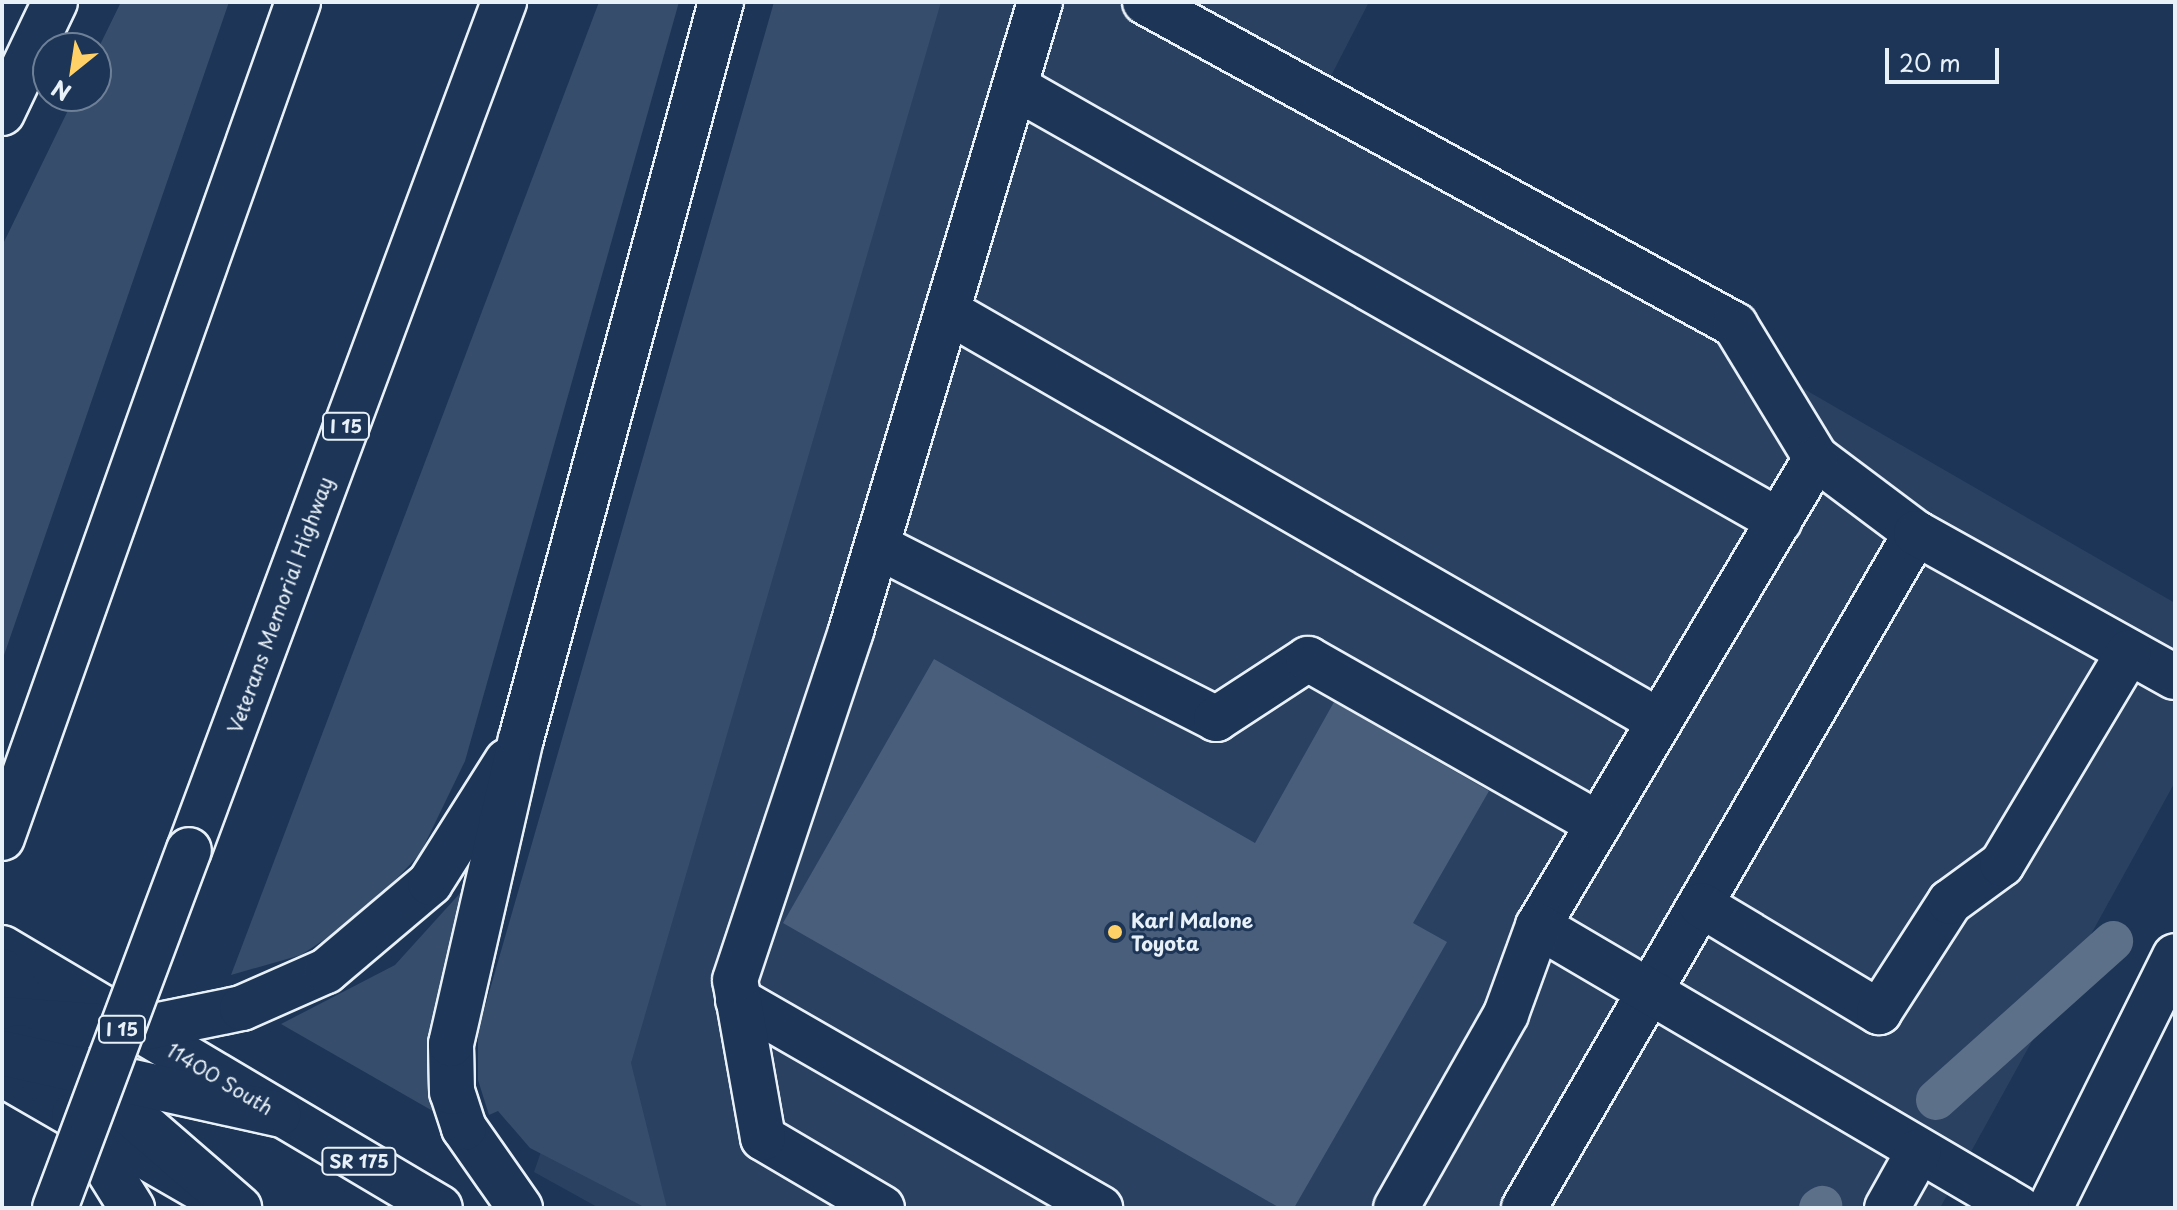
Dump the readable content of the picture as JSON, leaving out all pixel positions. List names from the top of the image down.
{
  "streets": {
    "main road": [
      "I 15",
      "Veterans Memorial Highway",
      "11400 South",
      "SR 175"
    ]
  },
  "places": ["Karl Malone Toyota"],
  "scale_bar": "20 m",
  "north": "bottom left"
}
